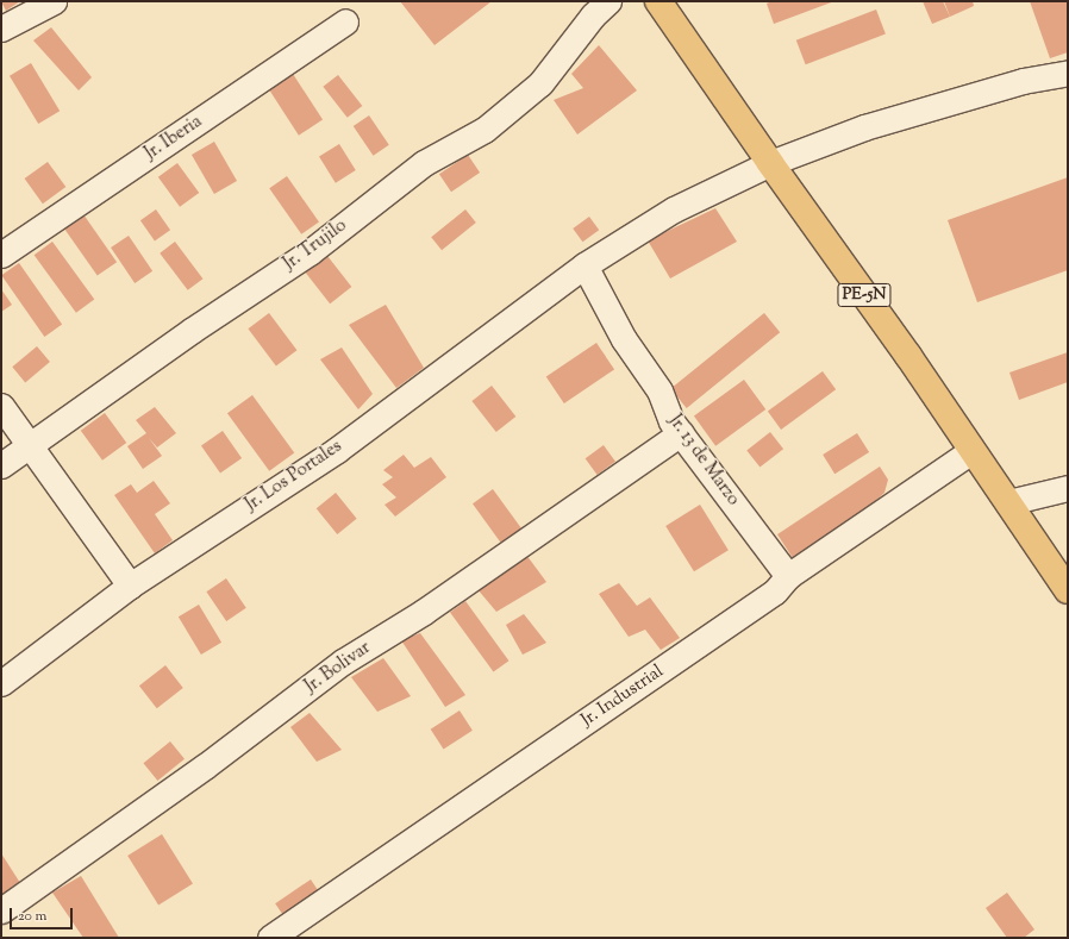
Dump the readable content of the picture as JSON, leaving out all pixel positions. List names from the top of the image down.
{
  "streets": {
    "highway": ["PE-5N"],
    "street": [
      "Jr. Iberia",
      "Jr. Trujilo",
      "Jr. 13 de Marzo",
      "Jr. Los Portales",
      "Jr. Bolivar",
      "Jr. Industrial"
    ]
  },
  "crossings": [
    ["PE-5N", "Jr. Los Portales"],
    ["PE-5N", "Jr. Industrial"],
    ["Jr. 13 de Marzo", "Jr. Los Portales"],
    ["Jr. 13 de Marzo", "Jr. Bolivar"],
    ["Jr. 13 de Marzo", "Jr. Industrial"]
  ],
  "scale_bar": "20 m"
}
